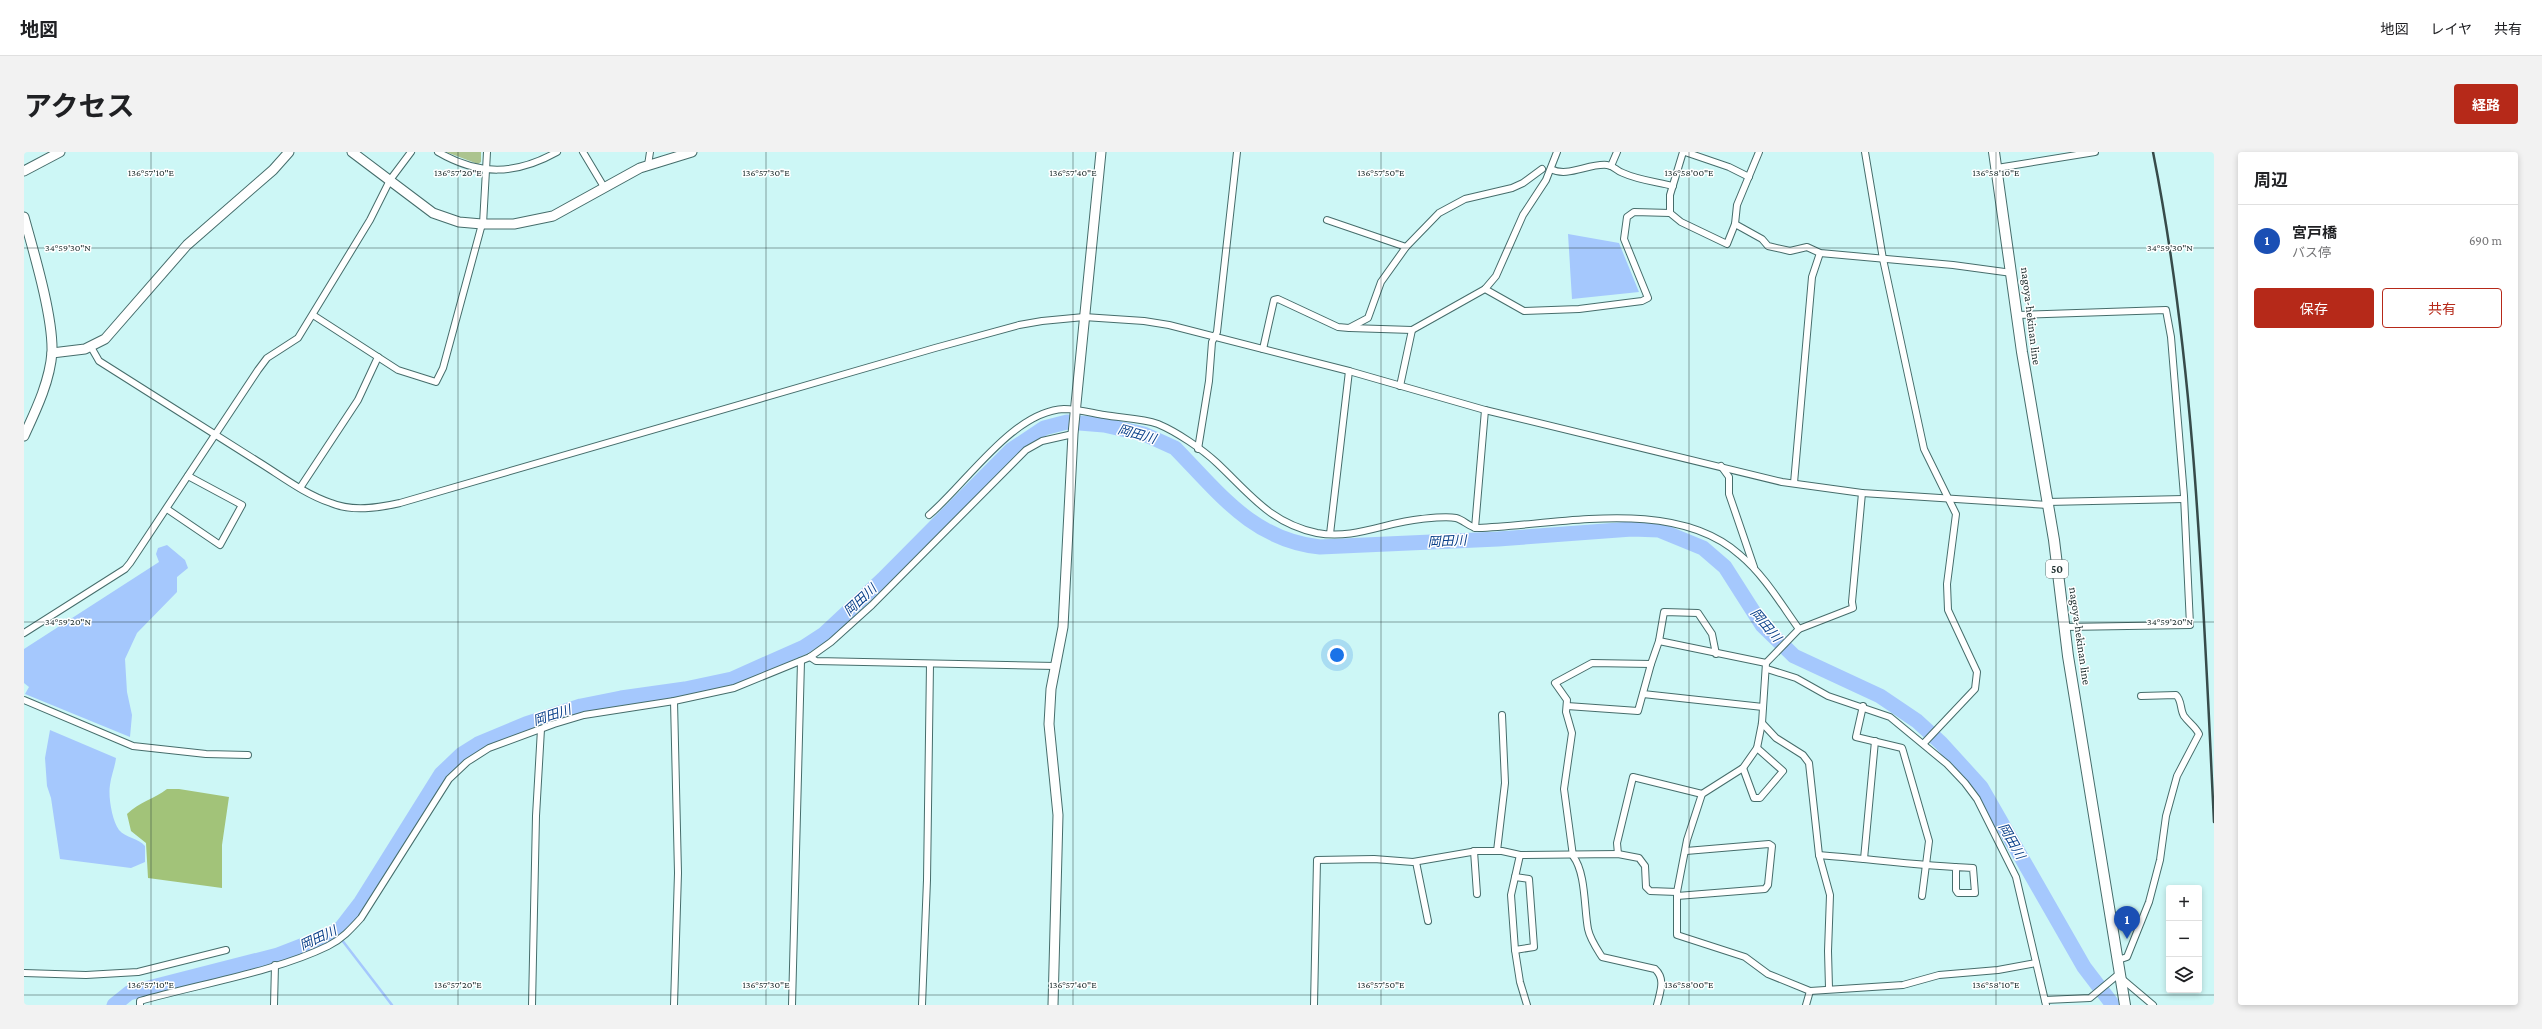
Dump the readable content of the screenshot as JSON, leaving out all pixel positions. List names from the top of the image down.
{
  "streets": {
    "main road": ["nagoya-hekinan line", "50"]
  },
  "water": ["岡田川"],
  "page": {
    "header": "地図",
    "nav": ["地図", "レイヤ", "共有"],
    "title": "アクセス",
    "buttons": [
      "経路",
      ["保存", "共有"]
    ],
    "heading": "周辺",
    "list": [
      {
        "mark": "1",
        "name": "宮戸橋",
        "note": "バス停",
        "value": "690 m"
      }
    ],
    "map_buttons": ["+", "−"],
    "pins": "1"
  },
  "coordinates": [
    "136°57'10\"E",
    "136°57'20\"E",
    "136°57'30\"E",
    "136°57'40\"E",
    "136°57'50\"E",
    "136°58'00\"E",
    "136°58'10\"E",
    "34°59'30\"N",
    "34°59'20\"N"
  ]
}
